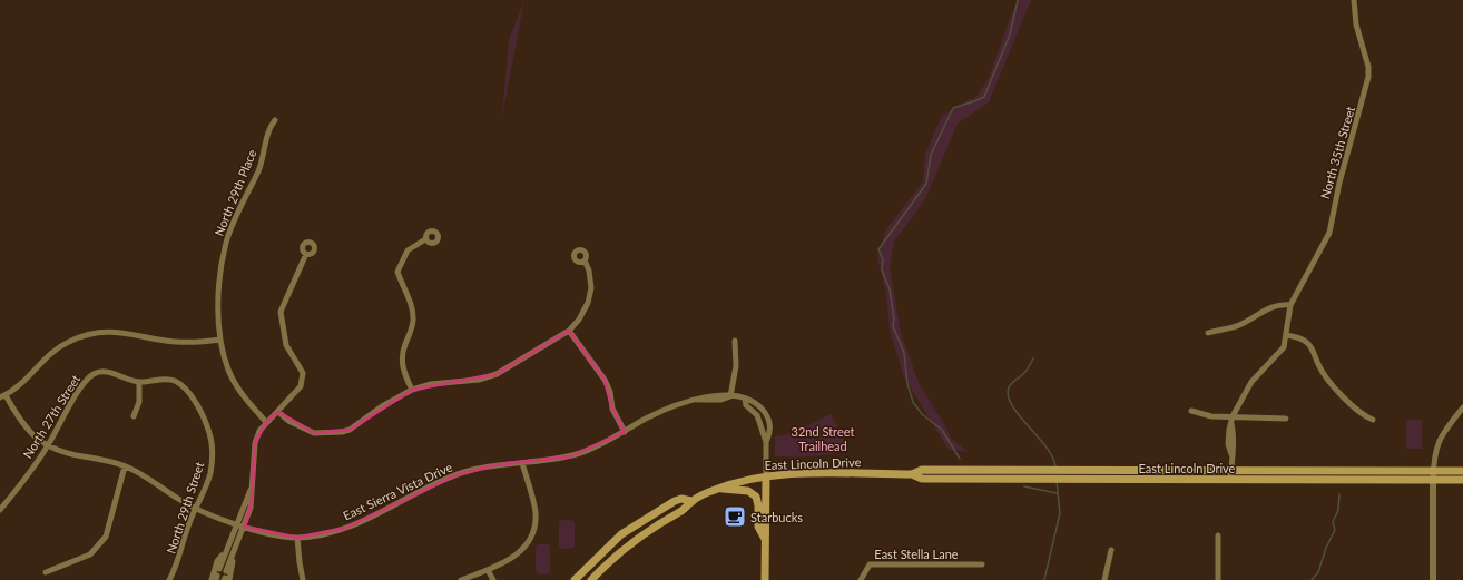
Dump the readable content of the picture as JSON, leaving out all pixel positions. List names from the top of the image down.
{
  "streets": {
    "main road": ["East Lincoln Drive"],
    "street": [
      "North 35th Street",
      "North 29th Place",
      "North 27th Street",
      "East Sierra Vista Drive",
      "North 29th Street",
      "East Stella Lane"
    ]
  },
  "crossings": [
    ["North 35th Street", "East Lincoln Drive"],
    ["North 27th Street", "East Sierra Vista Drive"],
    ["North 27th Street", "North 29th Street"],
    ["East Sierra Vista Drive", "North 29th Street"]
  ],
  "parks": ["32nd Street Trailhead"],
  "places": {
    "cafe": ["Starbucks"]
  }
}
